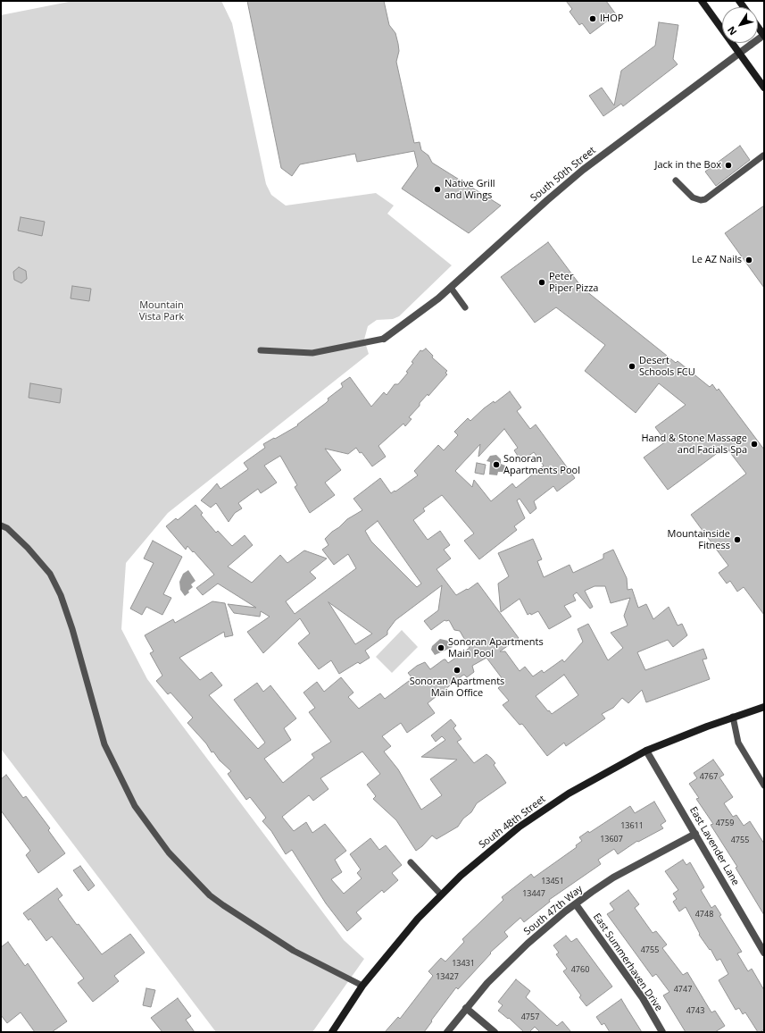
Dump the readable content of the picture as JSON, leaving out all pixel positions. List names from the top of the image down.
{
  "streets": {
    "main road": ["South 48th Street"],
    "street": [
      "South 50th Street",
      "East Lavender Lane",
      "South 47th Way",
      "East Summerhaven Drive"
    ]
  },
  "crossings": [
    ["South 48th Street", "East Lavender Lane"],
    ["East Lavender Lane", "South 47th Way"],
    ["South 47th Way", "East Summerhaven Drive"]
  ],
  "parks": ["Mountain Vista Park"],
  "places": [
    "IHOP",
    "Jack in the Box",
    "Native Grill and Wings",
    "Le AZ Nails",
    "Peter Piper Pizza",
    "Desert Schools FCU",
    "Hand & Stone Massage and Facials Spa",
    "Sonoran Apartments Pool",
    "Mountainside Fitness",
    "Sonoran Apartments Main Pool",
    "Sonoran Apartments Main Office"
  ],
  "house_numbers": [
    "4767",
    "4759",
    "13611",
    "13607",
    "4755",
    "13451",
    "13447",
    "4748",
    "4755",
    "13431",
    "4760",
    "13427",
    "4747",
    "4743",
    "4757"
  ],
  "north": "bottom left"
}
